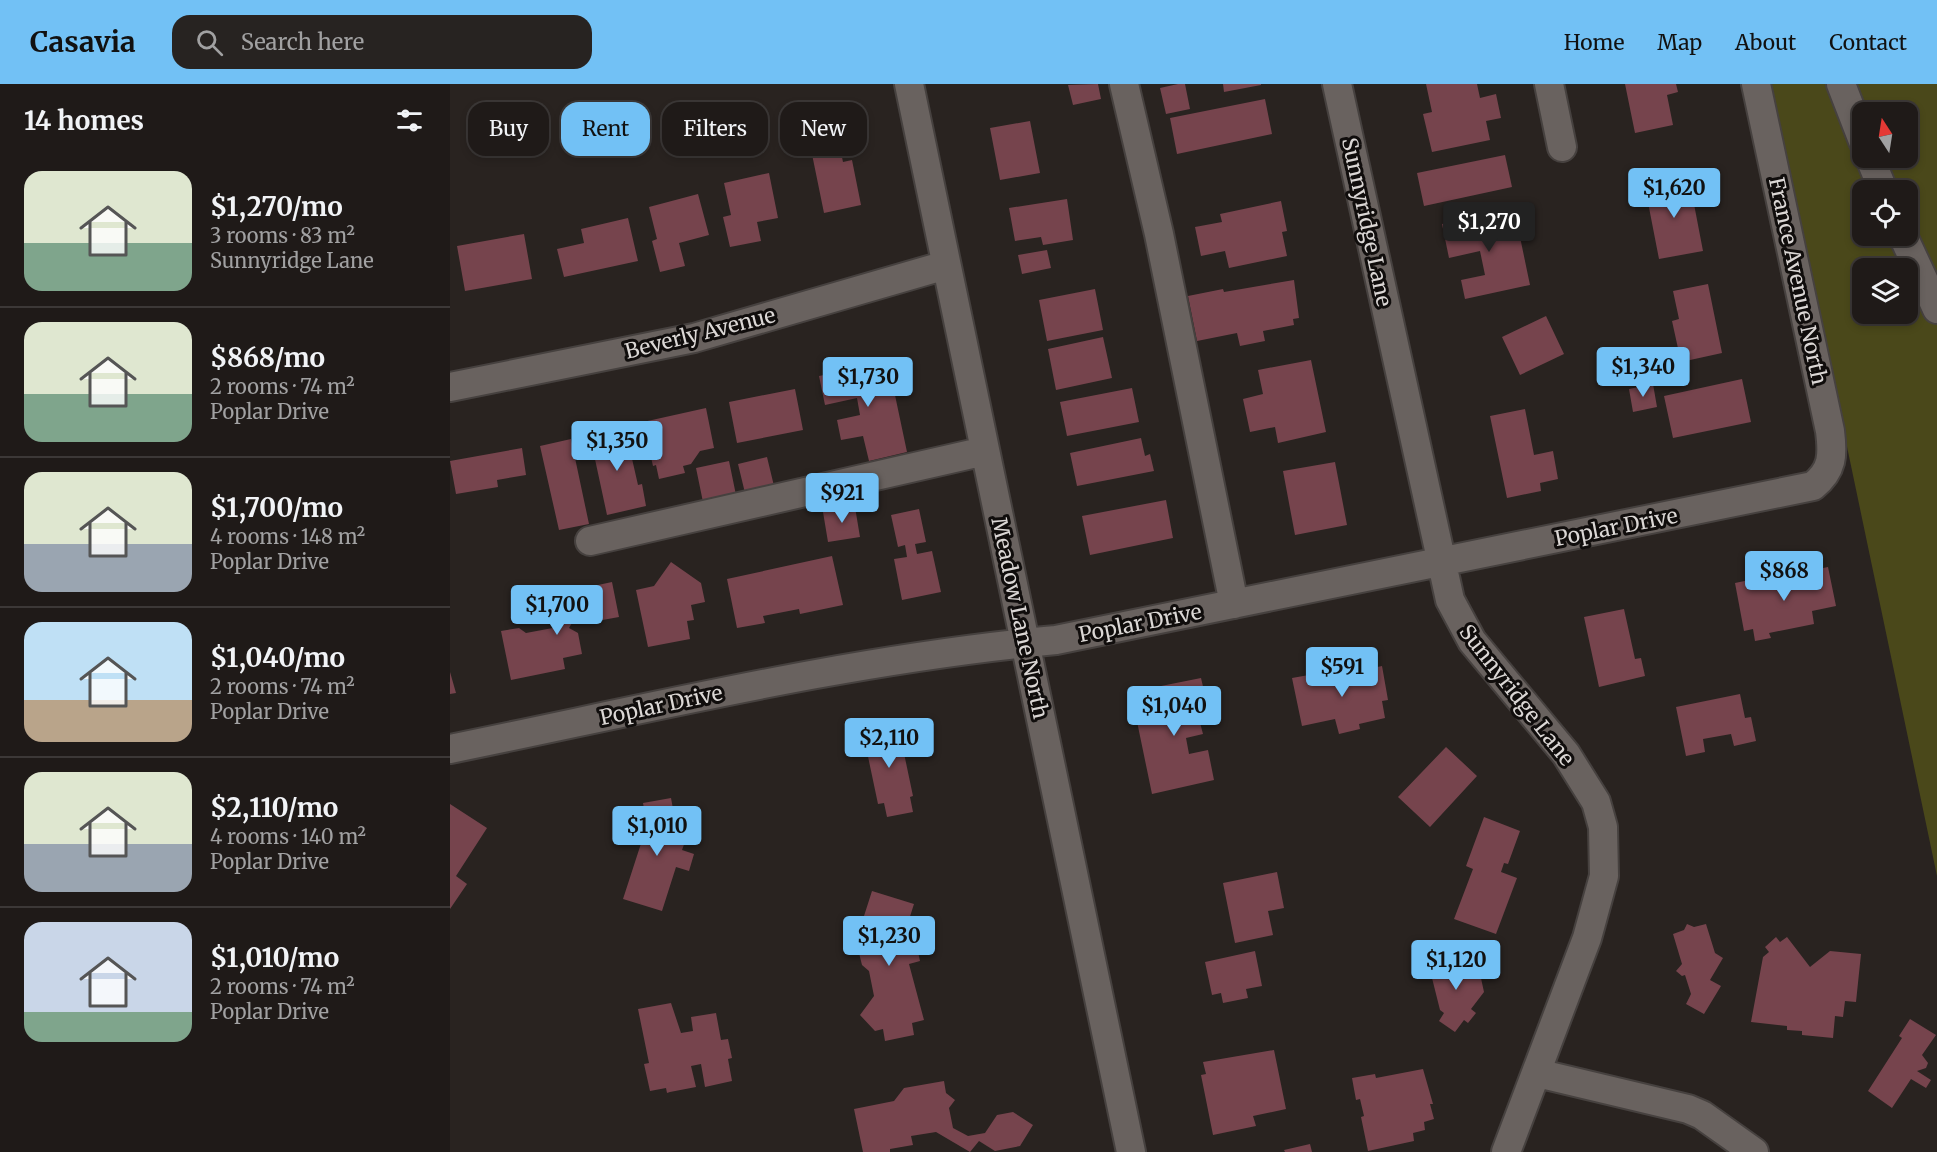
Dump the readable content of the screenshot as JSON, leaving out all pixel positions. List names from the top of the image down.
{
  "streets": {
    "street": [
      "Sunnyridge Lane",
      "France Avenue North",
      "Beverly Avenue",
      "Poplar Drive",
      "Meadow Lane North"
    ]
  },
  "crossings": [
    ["Sunnyridge Lane", "Poplar Drive"],
    ["France Avenue North", "Poplar Drive"],
    ["Beverly Avenue", "Meadow Lane North"],
    ["Poplar Drive", "Meadow Lane North"]
  ],
  "north": "top",
  "page": {
    "header": "Casavia",
    "search": "Search here",
    "nav": [
      "Home",
      "Map",
      "About",
      "Contact"
    ],
    "heading": "14 homes",
    "chip": [
      "Buy",
      "Rent",
      "Filters",
      "New"
    ],
    "list": [
      {
        "name": "$1,270/mo",
        "note": "3 rooms · 83 m² · Sunnyridge Lane"
      },
      {
        "name": "$868/mo",
        "note": "2 rooms · 74 m² · Poplar Drive"
      },
      {
        "name": "$1,700/mo",
        "note": "4 rooms · 148 m² · Poplar Drive"
      },
      {
        "name": "$1,040/mo",
        "note": "2 rooms · 74 m² · Poplar Drive"
      },
      {
        "name": "$2,110/mo",
        "note": "4 rooms · 140 m² · Poplar Drive"
      },
      {
        "name": "$1,010/mo",
        "note": "2 rooms · 74 m² · Poplar Drive"
      }
    ],
    "price": [
      "$1,620",
      "$1,270",
      "$1,340",
      "$1,730",
      "$1,350",
      "$921",
      "$868",
      "$1,700",
      "$591",
      "$1,040",
      "$2,110",
      "$1,010",
      "$1,230",
      "$1,120"
    ]
  }
}
